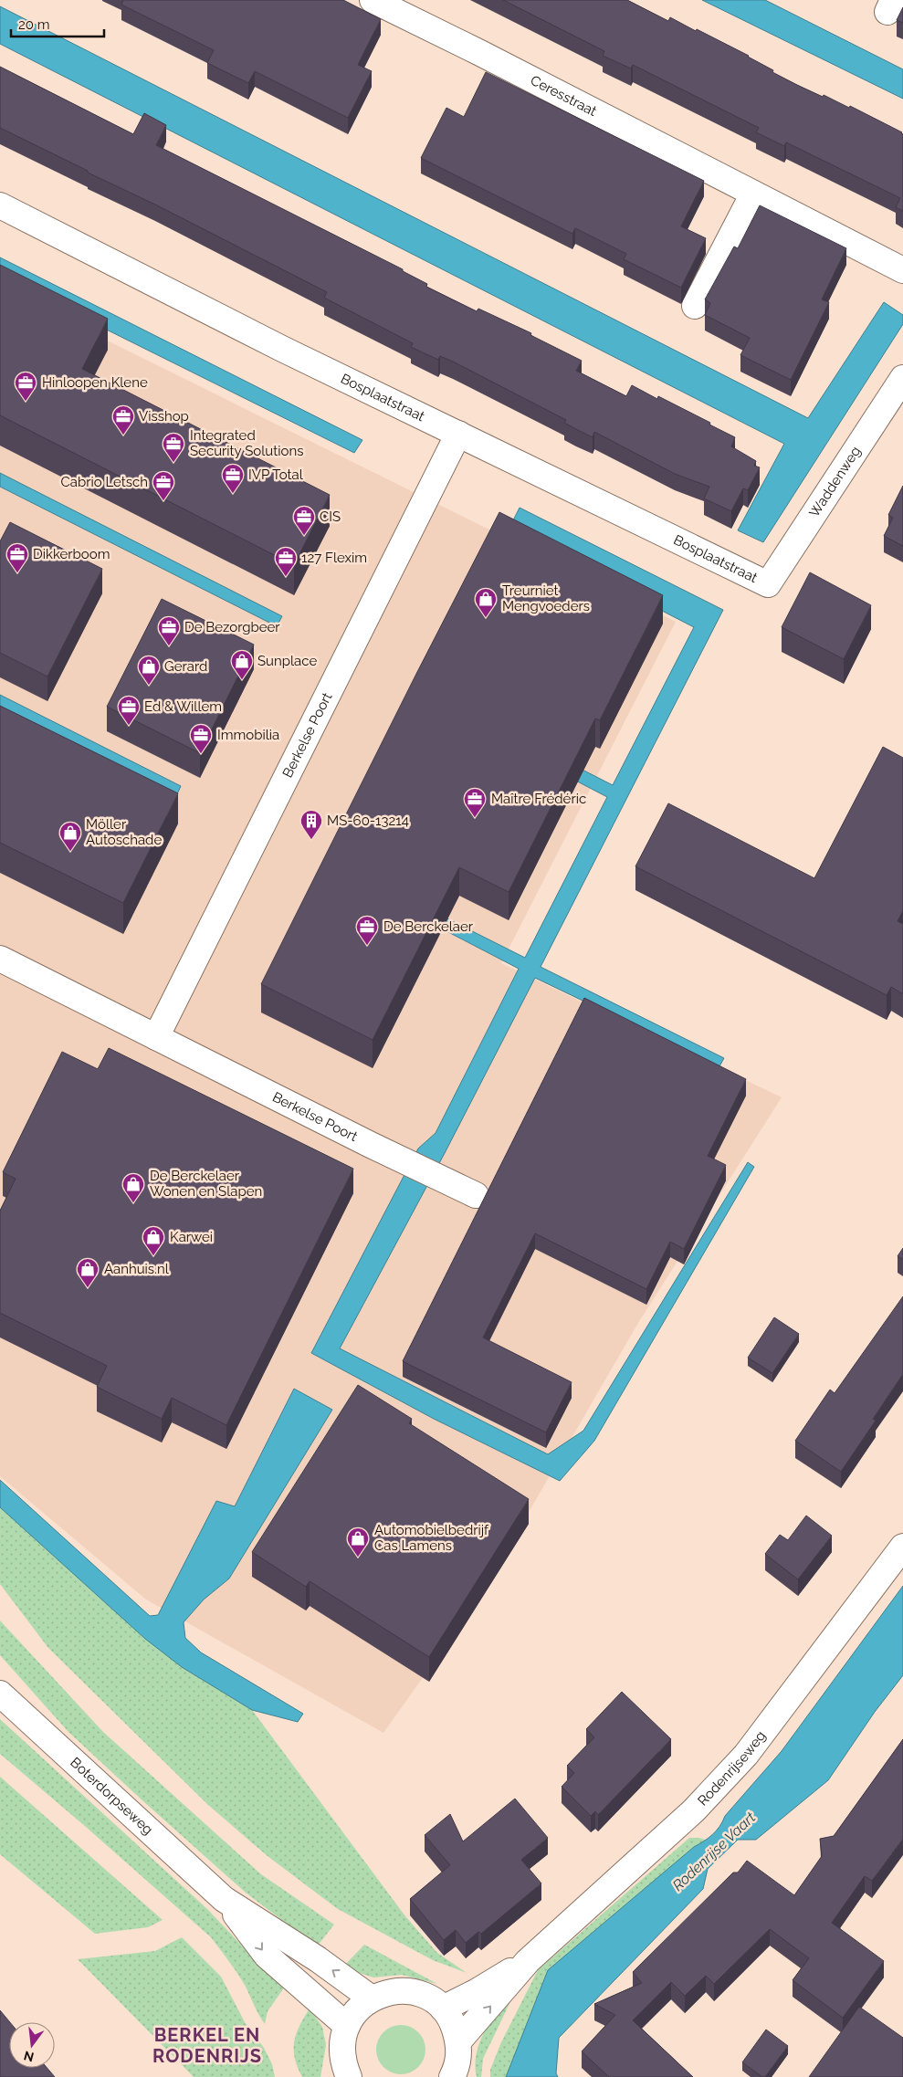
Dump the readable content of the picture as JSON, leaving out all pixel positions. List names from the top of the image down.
{
  "streets": {
    "street": [
      "Ceresstraat",
      "Bosplaatstraat",
      "Waddenweg",
      "Berkelse Poort",
      "Rodenrijseweg",
      "Boterdorpseweg"
    ]
  },
  "crossings": [
    ["Bosplaatstraat", "Waddenweg"],
    ["Bosplaatstraat", "Berkelse Poort"]
  ],
  "districts": ["BERKEL EN RODENRIJS"],
  "water": ["Rodenrijse Vaart"],
  "places": {
    "office": [
      "Hinloopen Klene",
      "Visshop",
      "Integrated Security Solutions",
      "IVP Total",
      "Cabrio Letsch",
      "CIS",
      "Dikkerboom",
      "127 Flexim",
      "De Bezorgbeer",
      "Ed & Willem",
      "Immobilia",
      "Maître Frédéric",
      "De Berckelaer"
    ],
    "shop": [
      "Treurniet Mengvoeders",
      "Sunplace",
      "Gerard",
      "Möller Autoschade",
      "De Berckelaer Wonen en Slapen",
      "Karwei",
      "Aanhuis.nl",
      "Automobielbedrijf Cas Lamens"
    ],
    "building": ["MS-60-13214"]
  },
  "scale_bar": "20 m",
  "north": "bottom"
}
